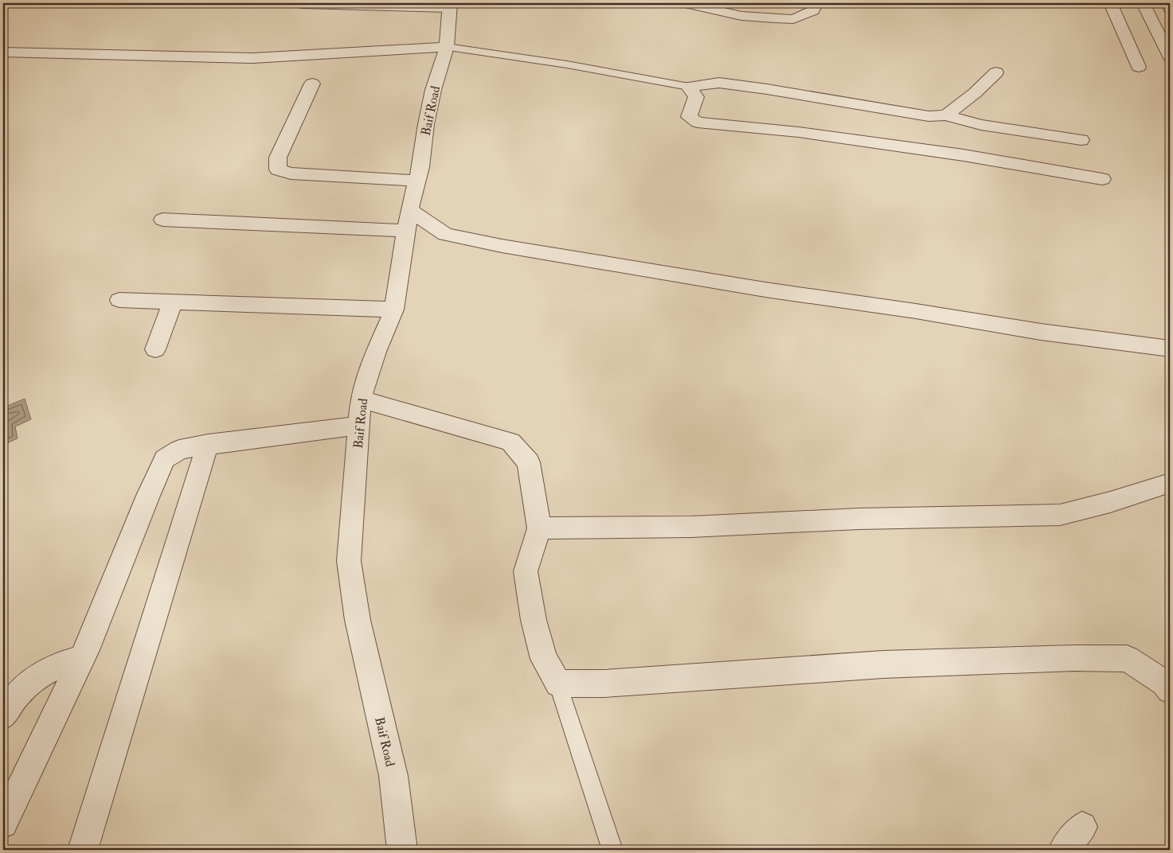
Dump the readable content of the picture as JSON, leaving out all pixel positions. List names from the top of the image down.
{
  "streets": {
    "street": ["Baif Road"]
  }
}
